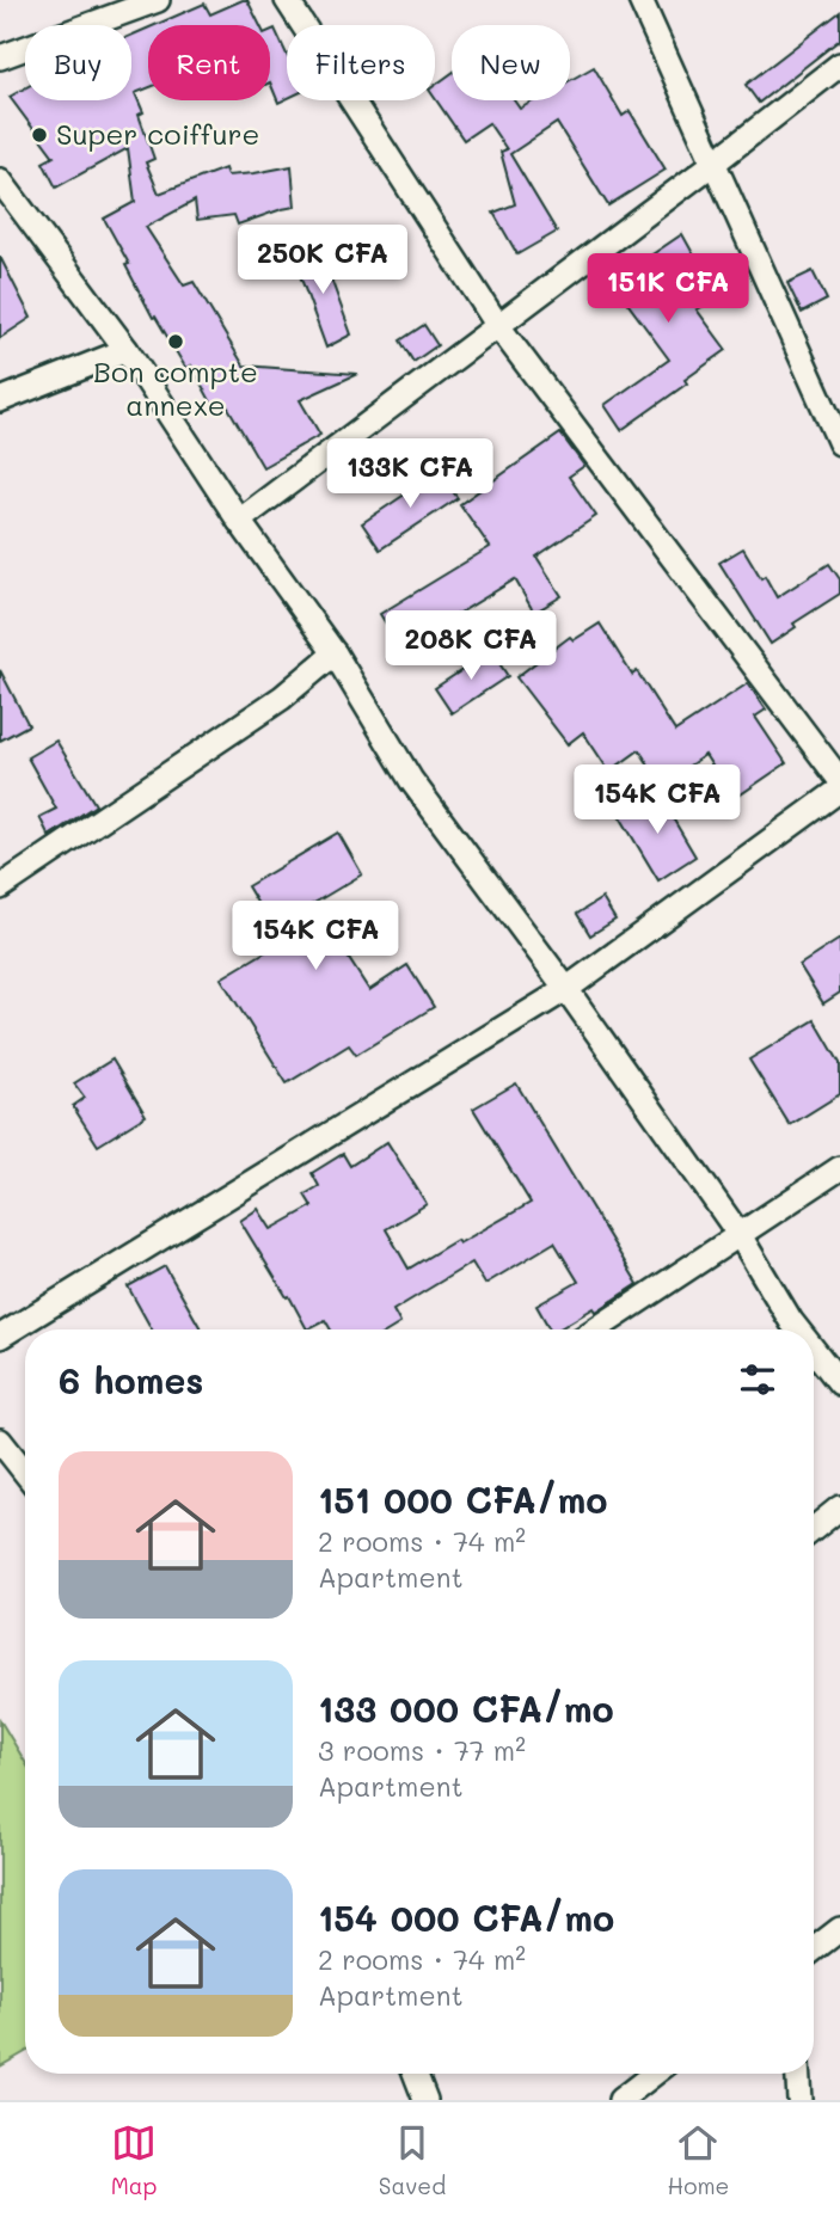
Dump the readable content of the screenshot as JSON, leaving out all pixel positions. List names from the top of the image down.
{
  "places": ["Super coiffure", "Bon compte annexe"],
  "page": {
    "chip": [
      "Buy",
      "Rent",
      "Filters",
      "New"
    ],
    "price": [
      "250K CFA",
      "151K CFA",
      "133K CFA",
      "208K CFA",
      "154K CFA",
      "154K CFA"
    ],
    "heading": "6 homes",
    "list": [
      {
        "name": "151 000 CFA/mo",
        "note": "2 rooms · 74 m² · Apartment"
      },
      {
        "name": "133 000 CFA/mo",
        "note": "3 rooms · 77 m² · Apartment"
      },
      {
        "name": "154 000 CFA/mo",
        "note": "2 rooms · 74 m² · Apartment"
      }
    ],
    "tabs": ["Map", "Saved", "Home"]
  }
}
